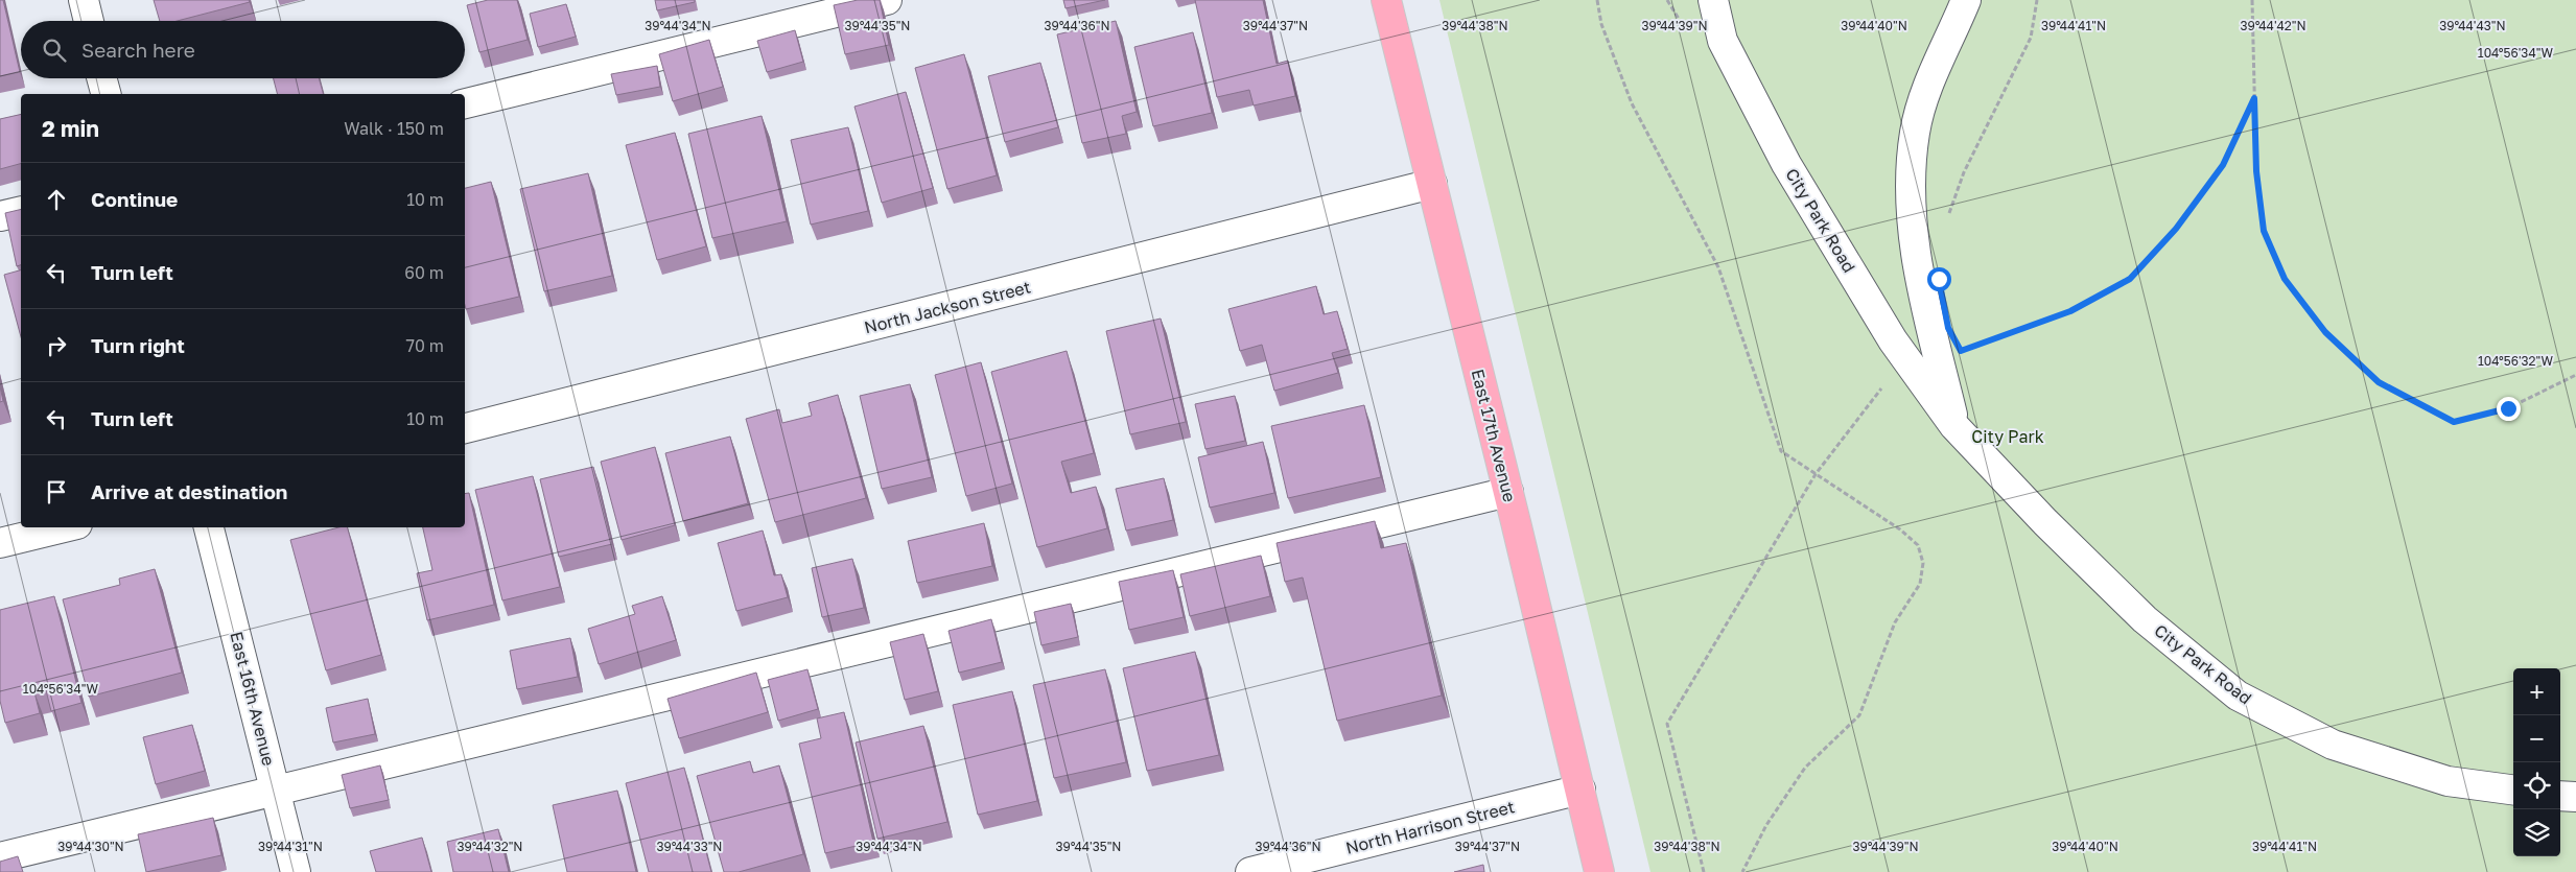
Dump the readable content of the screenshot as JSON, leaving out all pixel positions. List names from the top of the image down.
{
  "streets": {
    "main road": ["East 17th Avenue"],
    "street": [
      "City Park Road",
      "North Jackson Street",
      "East 16th Avenue",
      "North Harrison Street"
    ]
  },
  "crossings": [
    ["North Jackson Street", "East 17th Avenue"],
    ["East 17th Avenue", "North Harrison Street"]
  ],
  "parks": ["City Park"],
  "page": {
    "search": "Search here",
    "heading": ["2 min", "Walk · 150 m"],
    "list": [
      ["Continue", "10 m"],
      ["Turn left", "60 m"],
      ["Turn right", "70 m"],
      ["Turn left", "10 m"],
      "Arrive at destination"
    ],
    "map_buttons": ["+", "−"]
  },
  "coordinates": [
    "39°44'34\"N",
    "39°44'35\"N",
    "39°44'36\"N",
    "39°44'37\"N",
    "39°44'38\"N",
    "39°44'39\"N",
    "39°44'40\"N",
    "39°44'41\"N",
    "39°44'42\"N",
    "39°44'43\"N",
    "104°56'34\"W",
    "104°56'32\"W",
    "39°44'30\"N",
    "39°44'31\"N",
    "39°44'32\"N",
    "39°44'33\"N"
  ]
}
